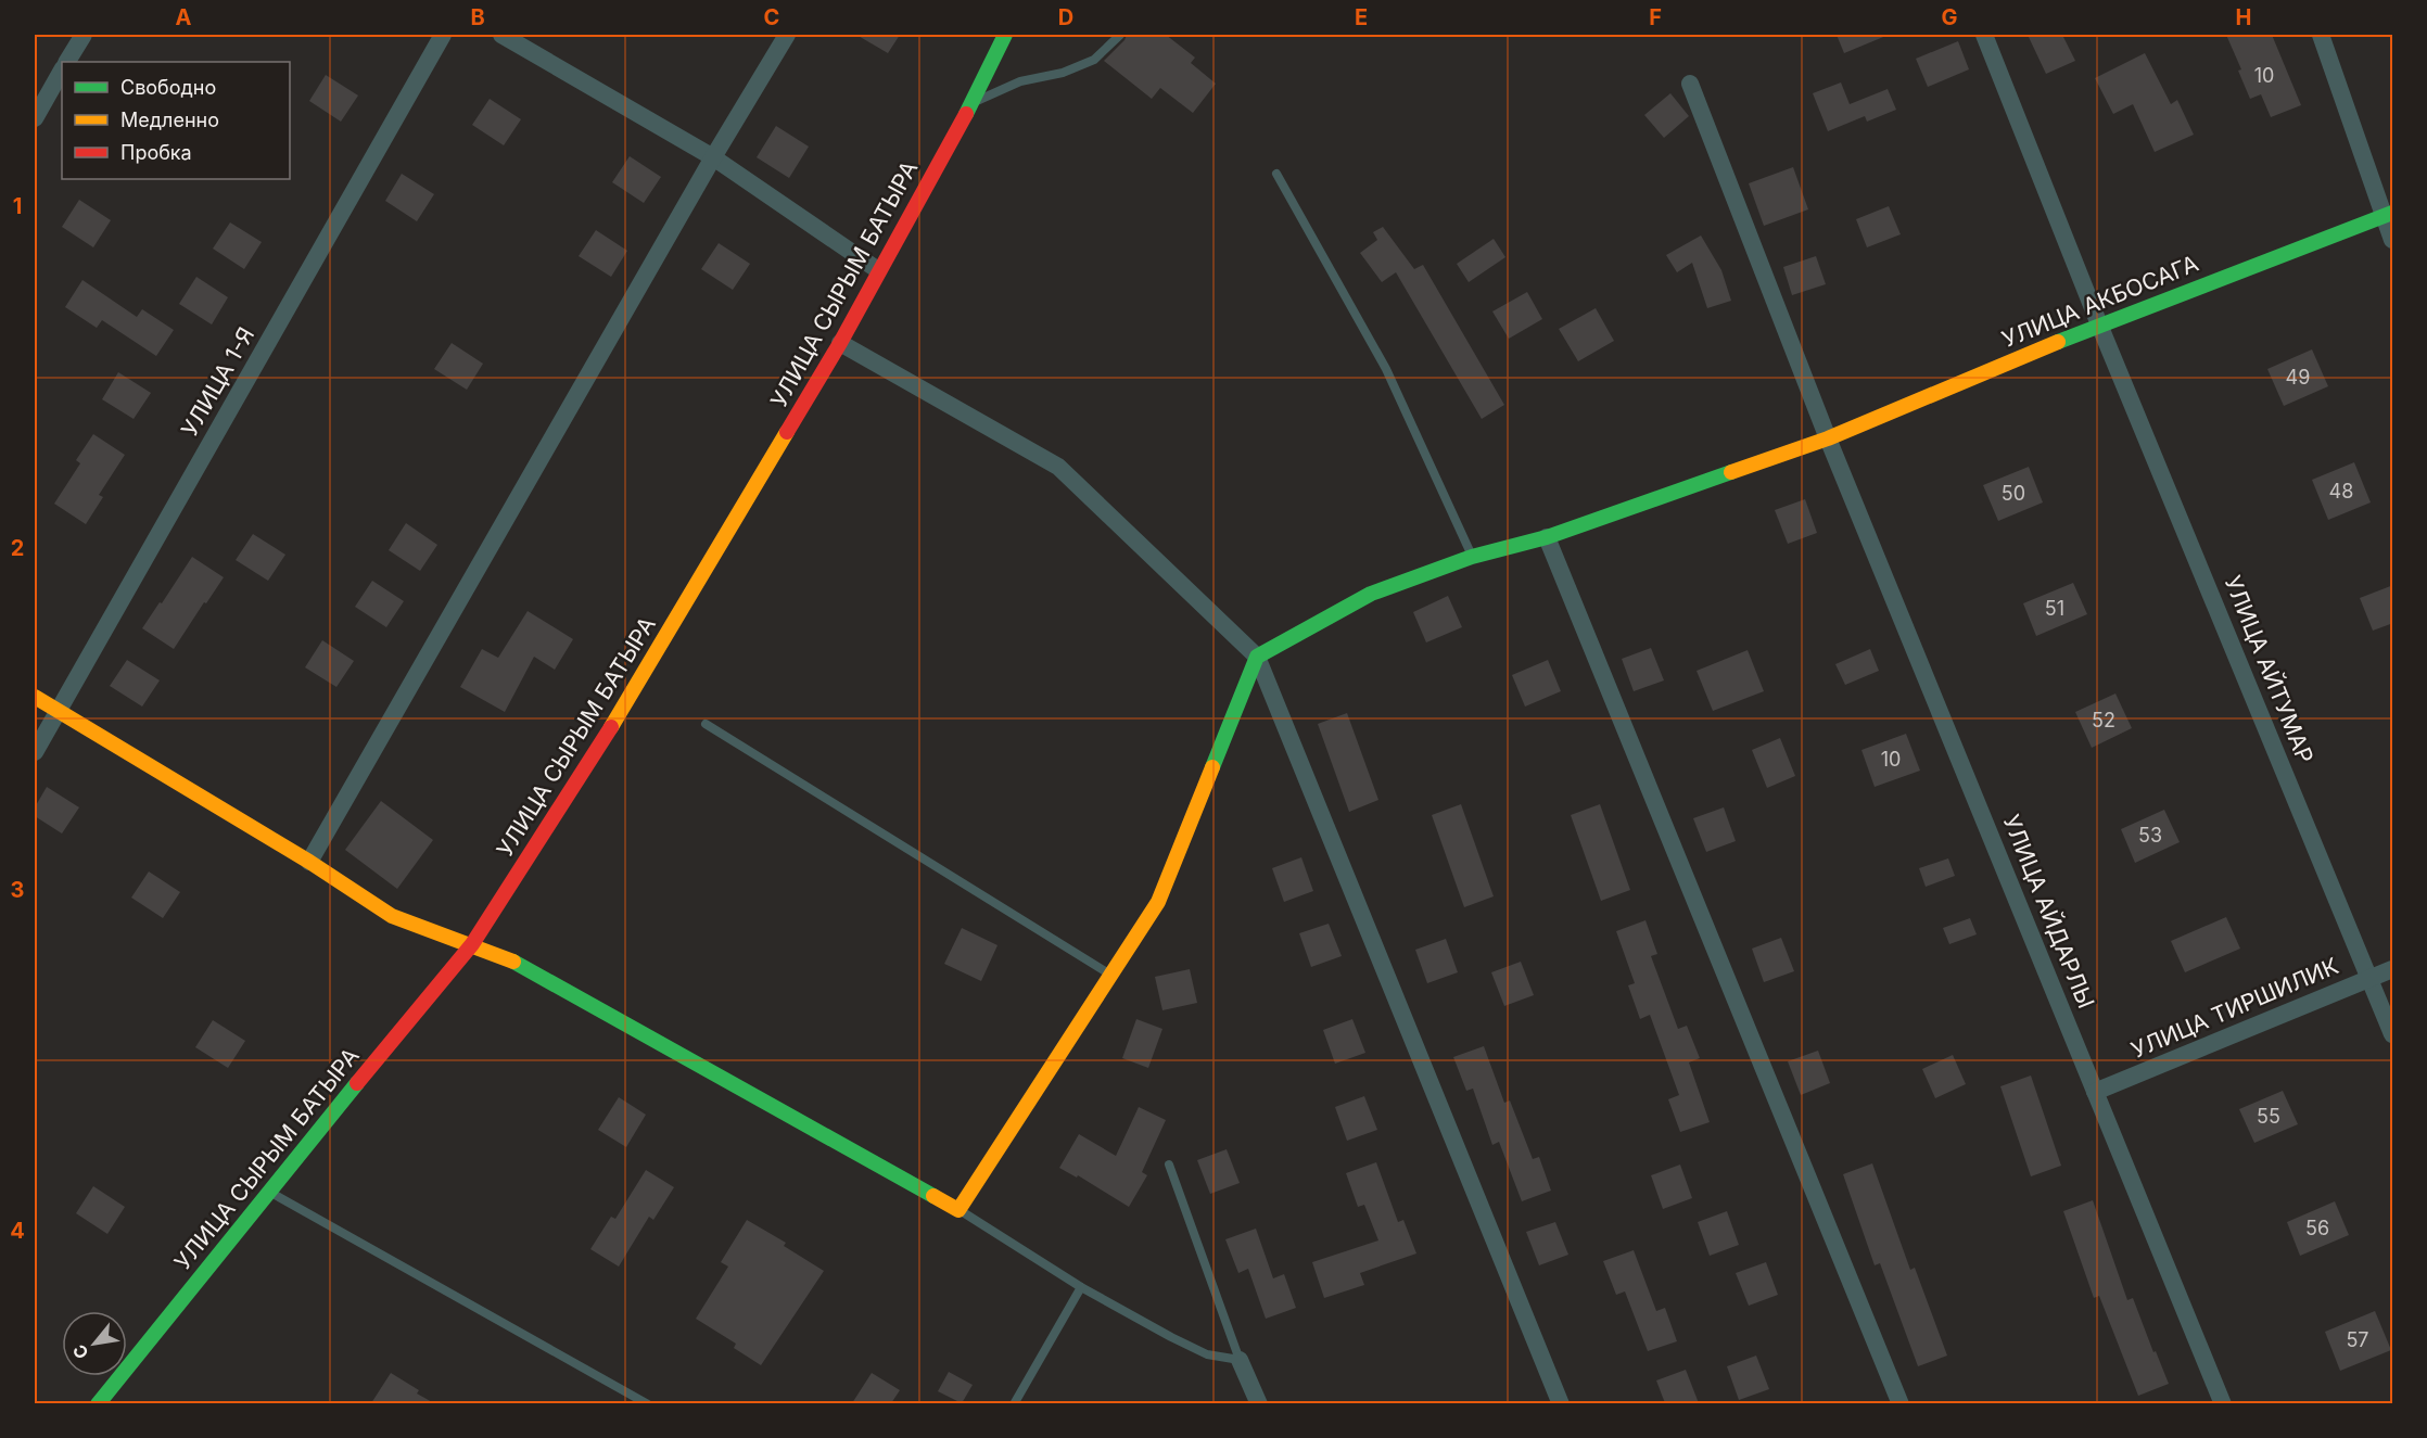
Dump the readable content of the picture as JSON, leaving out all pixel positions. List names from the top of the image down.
{
  "streets": {
    "street": [
      "УЛИЦА СЫРЫМ БАТЫРА",
      "УЛИЦА АКБОСАГА",
      "УЛИЦА 1-Я",
      "УЛИЦА АЙТУМАР",
      "УЛИЦА АЙДАРЛЫ",
      "УЛИЦА ТИРШИЛИК"
    ]
  },
  "crossings": [
    ["УЛИЦА АКБОСАГА", "УЛИЦА АЙТУМАР"],
    ["УЛИЦА АКБОСАГА", "УЛИЦА АЙДАРЛЫ"],
    ["УЛИЦА АЙТУМАР", "УЛИЦА ТИРШИЛИК"],
    ["УЛИЦА АЙДАРЛЫ", "УЛИЦА ТИРШИЛИК"]
  ],
  "house_numbers": [
    "10",
    "49",
    "48",
    "50",
    "51",
    "52",
    "10",
    "53",
    "55",
    "56",
    "57"
  ],
  "legend": ["Свободно", "Медленно", "Пробка"],
  "north": "bottom left",
  "grid": {
    "columns": [
      "A",
      "B",
      "C",
      "D",
      "E",
      "F",
      "G",
      "H"
    ],
    "rows": [
      "1",
      "2",
      "3",
      "4"
    ]
  }
}
